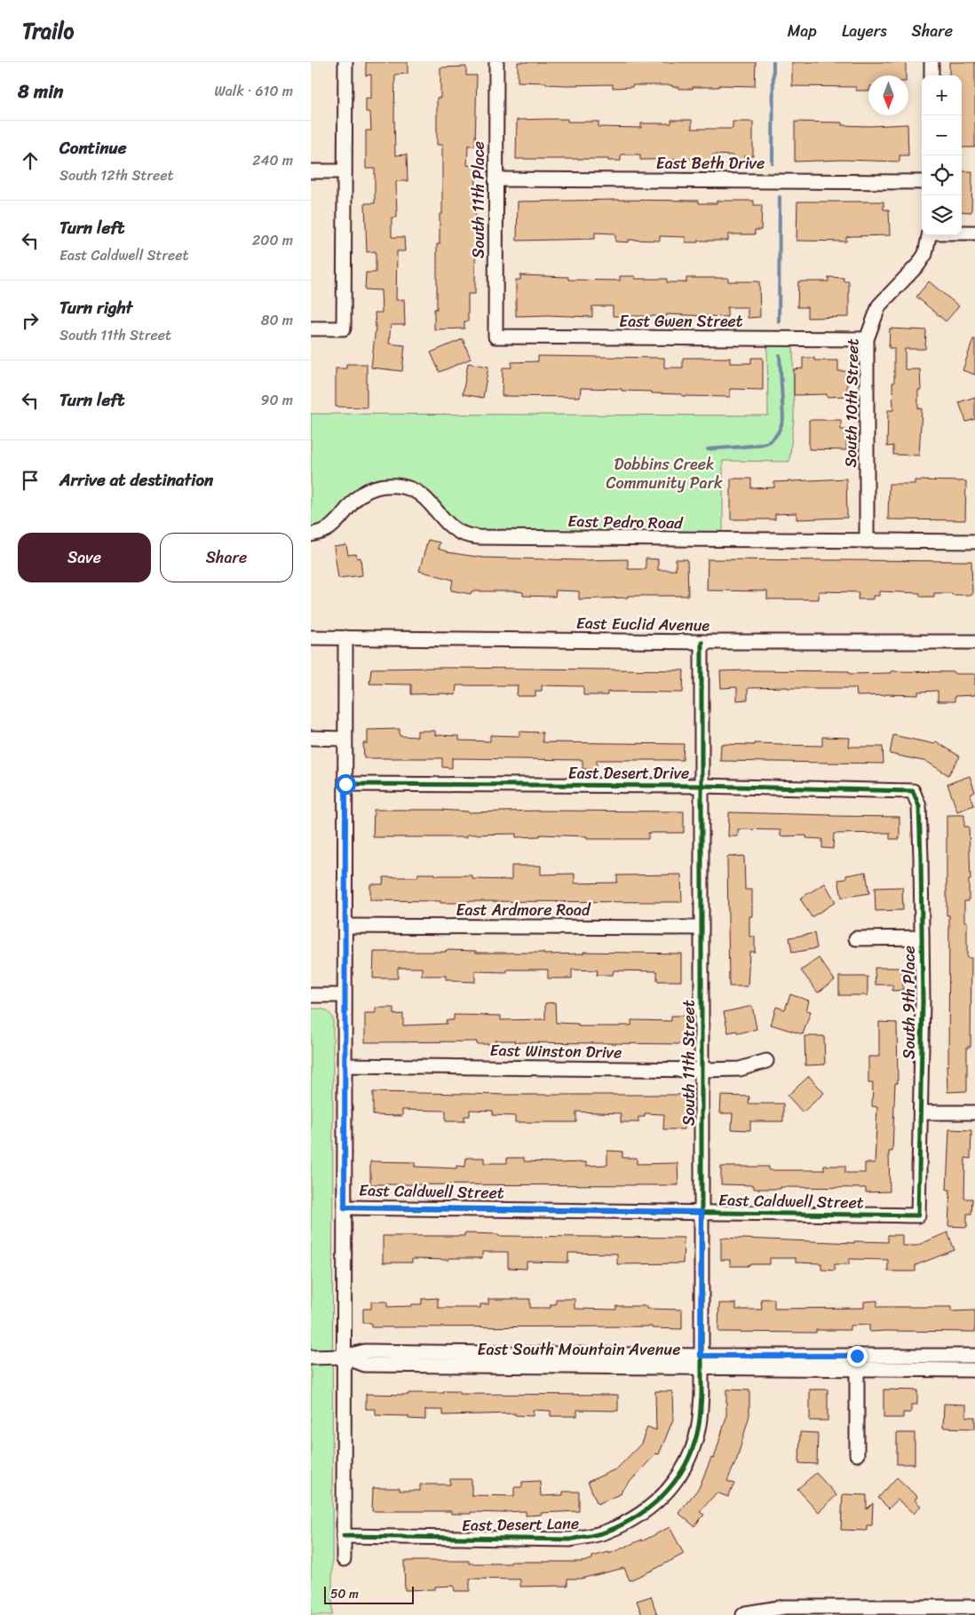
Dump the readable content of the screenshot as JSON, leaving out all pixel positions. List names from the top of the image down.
{
  "streets": {
    "street": [
      "East Beth Drive",
      "South 11th Place",
      "East Gwen Street",
      "South 10th Street",
      "East Pedro Road",
      "East Euclid Avenue",
      "East Desert Drive",
      "East Ardmore Road",
      "South 9th Place",
      "East Winston Drive",
      "South 11th Street",
      "East Caldwell Street",
      "East South Mountain Avenue",
      "East Desert Lane"
    ]
  },
  "crossings": [
    ["East Beth Drive", "South 11th Place"],
    ["South 11th Place", "East Gwen Street"],
    ["East Gwen Street", "South 10th Street"],
    ["South 10th Street", "East Pedro Road"],
    ["East Euclid Avenue", "South 11th Street"],
    ["East Desert Drive", "South 9th Place"],
    ["East Desert Drive", "South 11th Street"],
    ["East Ardmore Road", "South 11th Street"],
    ["South 9th Place", "East Caldwell Street"],
    ["East Winston Drive", "South 11th Street"],
    ["South 11th Street", "East Caldwell Street"],
    ["South 11th Street", "East South Mountain Avenue"],
    ["South 11th Street", "East Desert Lane"]
  ],
  "parks": ["Dobbins Creek Community Park"],
  "scale_bar": "50 m",
  "north": "bottom",
  "page": {
    "header": "Trailo",
    "nav": ["Map", "Layers", "Share"],
    "heading": ["8 min", "Walk · 610 m"],
    "map_buttons": ["+", "−"],
    "list": [
      ["Continue", "South 12th Street", "240 m"],
      ["Turn left", "East Caldwell Street", "200 m"],
      ["Turn right", "South 11th Street", "80 m"],
      ["Turn left", "90 m"],
      "Arrive at destination"
    ],
    "buttons": ["Save", "Share"],
    "scale": "50 m"
  }
}
